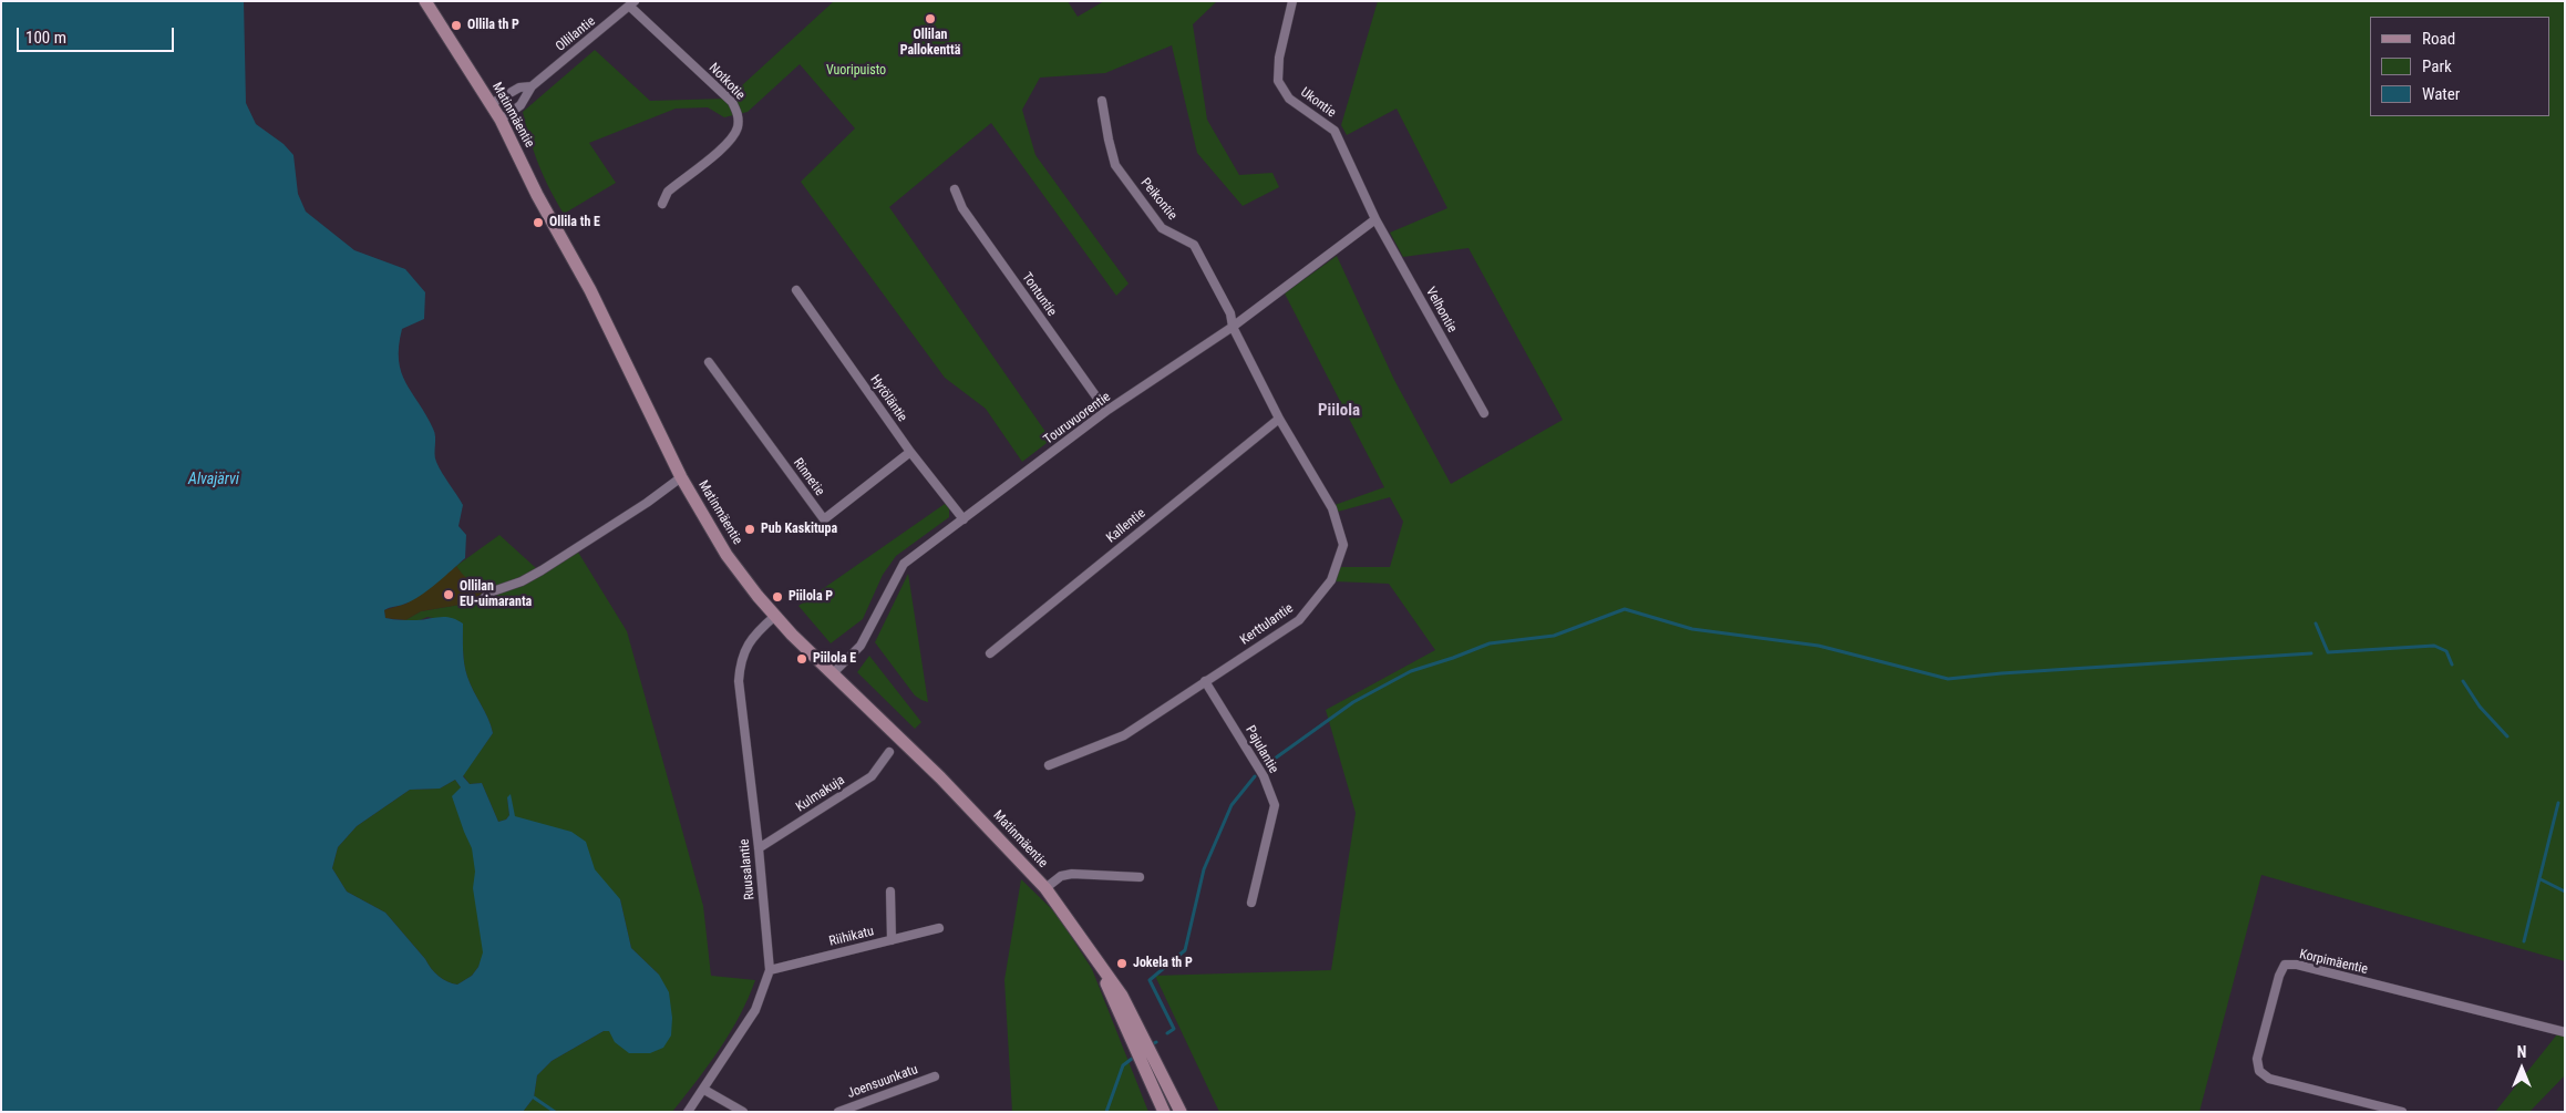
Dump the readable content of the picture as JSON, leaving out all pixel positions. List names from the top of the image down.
{
  "streets": {
    "main road": ["Matinmäentie"],
    "street": [
      "Ollilantie",
      "Notkotie",
      "Ukontie",
      "Peikontie",
      "Tontuntie",
      "Velhontie",
      "Hytöläntie",
      "Touruvuorentie",
      "Rinnetie",
      "Kallentie",
      "Kerttulantie",
      "Pajulantie",
      "Kulmakuja",
      "Ruusalantie",
      "Riihikatu",
      "Korpimäentie",
      "Joensuunkatu"
    ]
  },
  "crossings": [
    ["Ollilantie", "Notkotie"],
    ["Ollilantie", "Matinmäentie"],
    ["Ukontie", "Velhontie"],
    ["Ukontie", "Touruvuorentie"],
    ["Matinmäentie", "Touruvuorentie"],
    ["Matinmäentie", "Ruusalantie"],
    ["Peikontie", "Touruvuorentie"],
    ["Peikontie", "Kerttulantie"],
    ["Tontuntie", "Touruvuorentie"],
    ["Velhontie", "Touruvuorentie"],
    ["Hytöläntie", "Touruvuorentie"],
    ["Hytöläntie", "Rinnetie"],
    ["Touruvuorentie", "Kerttulantie"],
    ["Kallentie", "Kerttulantie"],
    ["Kerttulantie", "Pajulantie"],
    ["Kulmakuja", "Ruusalantie"],
    ["Ruusalantie", "Riihikatu"]
  ],
  "districts": ["Piilola"],
  "water": ["Alvajärvi"],
  "parks": ["Vuoripuisto"],
  "places": [
    "Ollilan Pallokenttä",
    "Ollila th P",
    "Ollila th E",
    "Pub Kaskitupa",
    "Ollilan EU-uimaranta",
    "Piilola P",
    "Piilola E",
    "Jokela th P"
  ],
  "legend": ["Road", "Park", "Water"],
  "scale_bar": "100 m",
  "north": "top"
}
